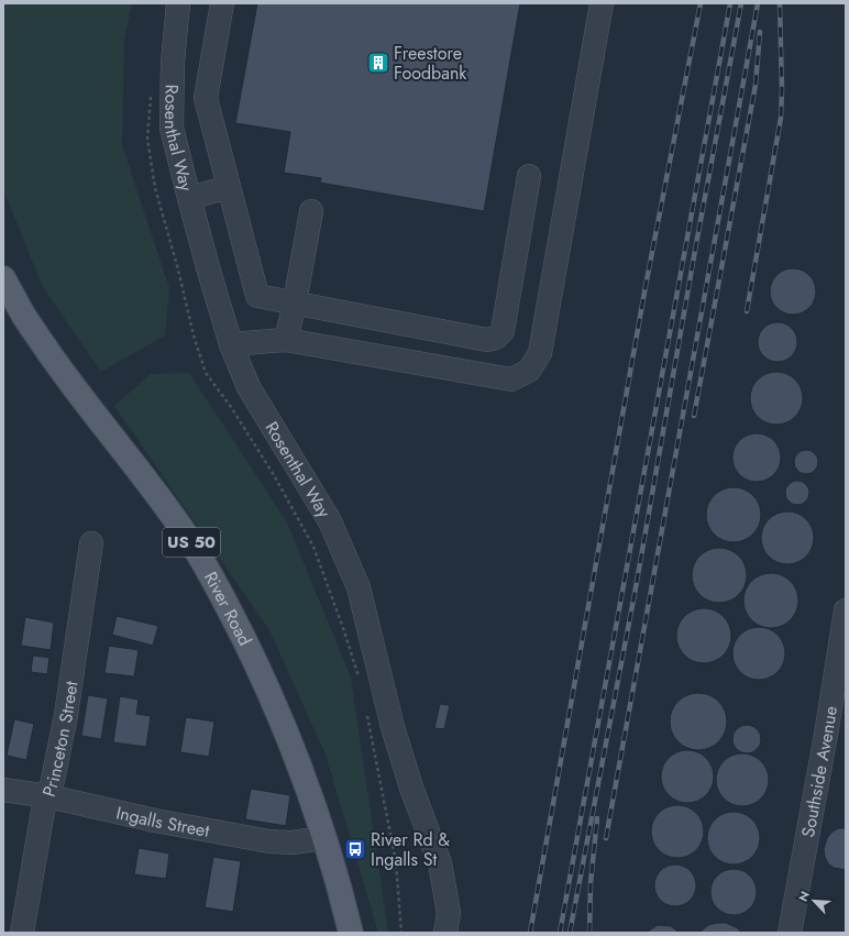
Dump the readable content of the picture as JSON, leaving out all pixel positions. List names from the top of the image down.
{
  "streets": {
    "main road": ["US 50", "River Road"],
    "street": [
      "Rosenthal Way",
      "Princeton Street",
      "Southside Avenue",
      "Ingalls Street"
    ]
  },
  "crossings": [
    ["River Road", "Ingalls Street"],
    ["Princeton Street", "Ingalls Street"]
  ],
  "places": {
    "building": ["Freestore Foodbank"],
    "bus stop": ["River Rd & Ingalls St"]
  },
  "north": "top left"
}
